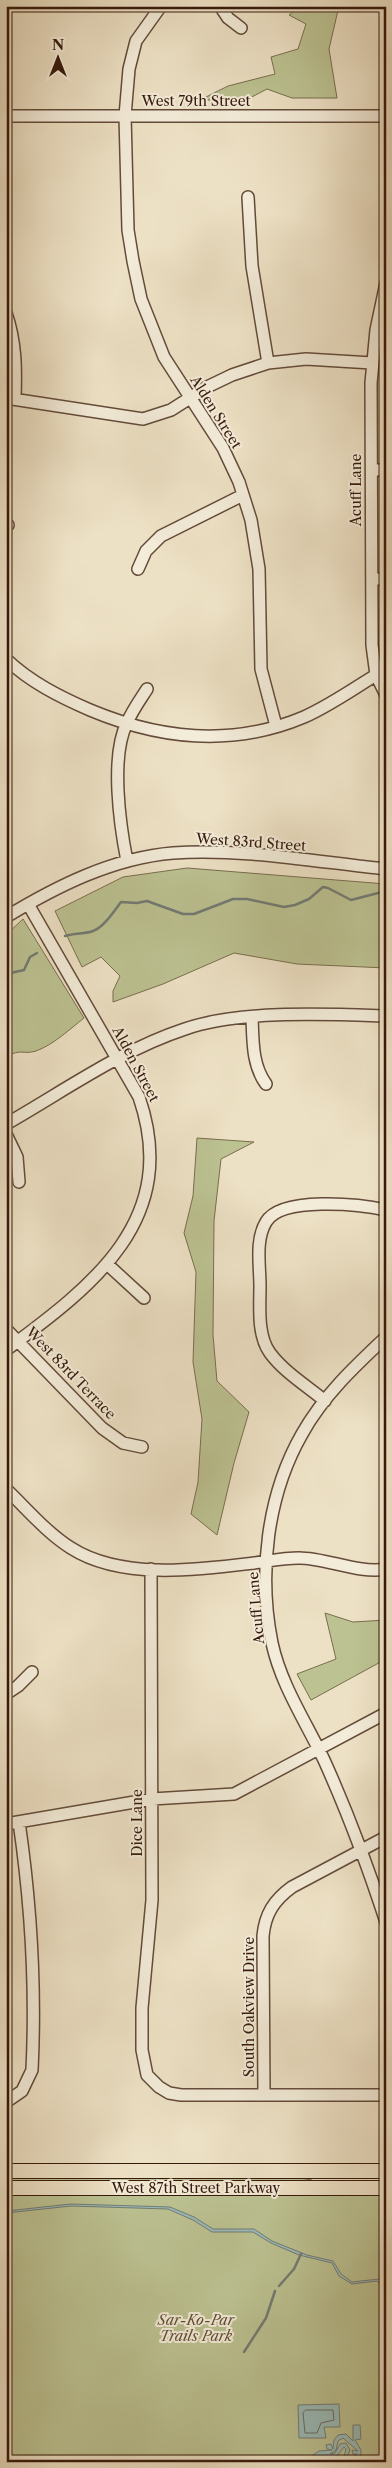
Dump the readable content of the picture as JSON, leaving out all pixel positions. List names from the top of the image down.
{
  "streets": {
    "main road": ["West 87th Street Parkway"],
    "street": [
      "West 79th Street",
      "Alden Street",
      "Acuff Lane",
      "West 83rd Street",
      "West 83rd Terrace",
      "Dice Lane",
      "South Oakview Drive"
    ]
  },
  "crossings": [
    ["West 79th Street", "Alden Street"],
    ["Alden Street", "West 83rd Street"],
    ["Alden Street", "West 83rd Terrace"],
    ["Acuff Lane", "South Oakview Drive"],
    ["Dice Lane", "South Oakview Drive"]
  ],
  "parks": ["Sar-Ko-Par Trails Park"],
  "north": "top"
}
